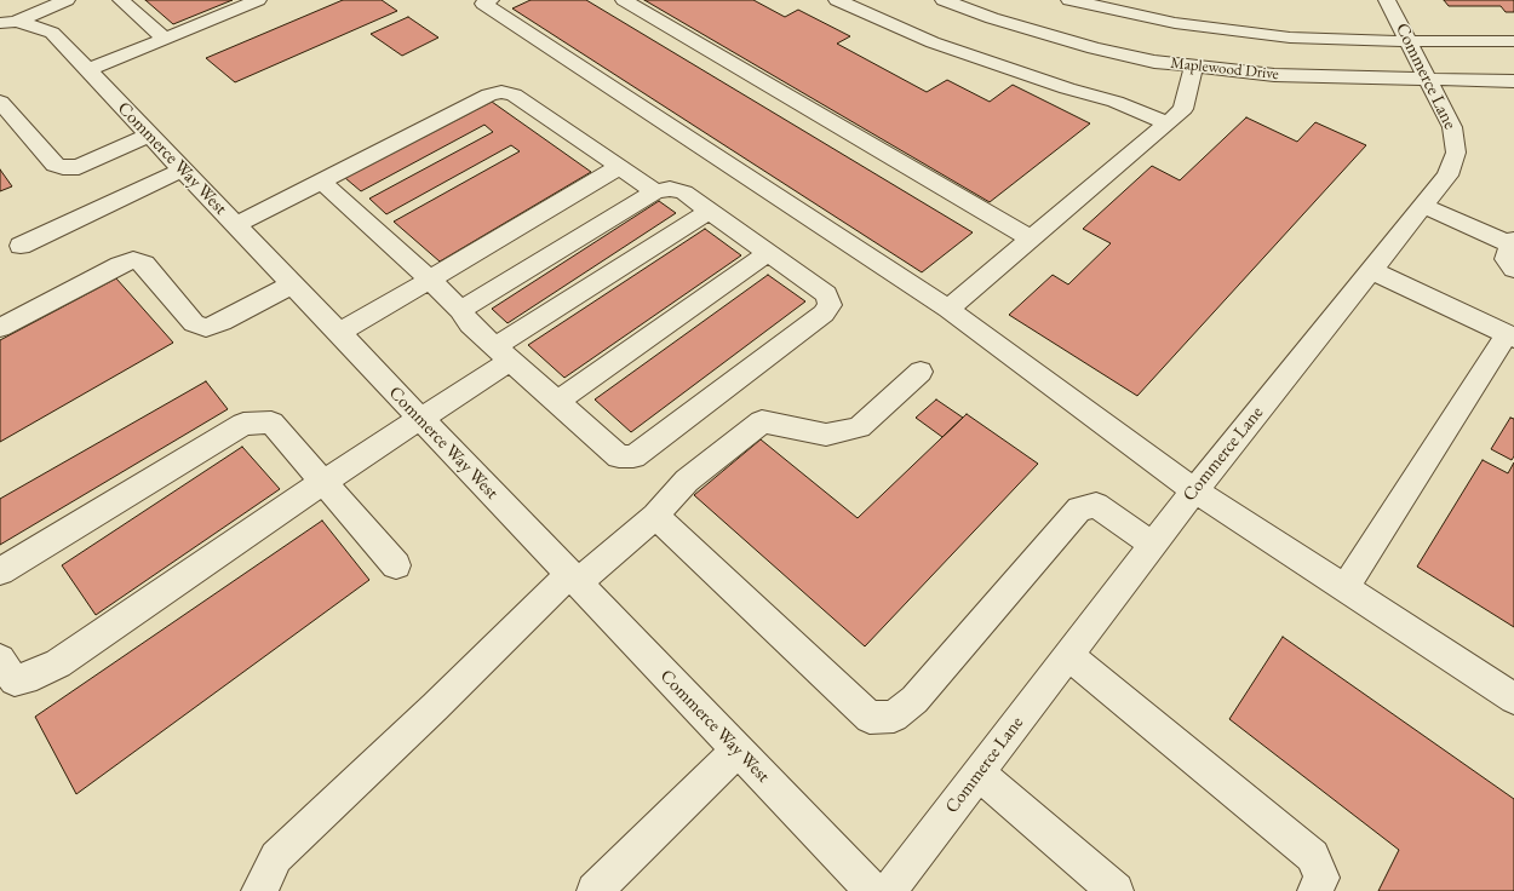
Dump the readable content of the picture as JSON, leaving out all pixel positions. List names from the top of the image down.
{
  "streets": {
    "street": ["Maplewood Drive", "Commerce Lane", "Commerce Way West"]
  },
  "crossings": [
    ["Maplewood Drive", "Commerce Lane"]
  ]
}
